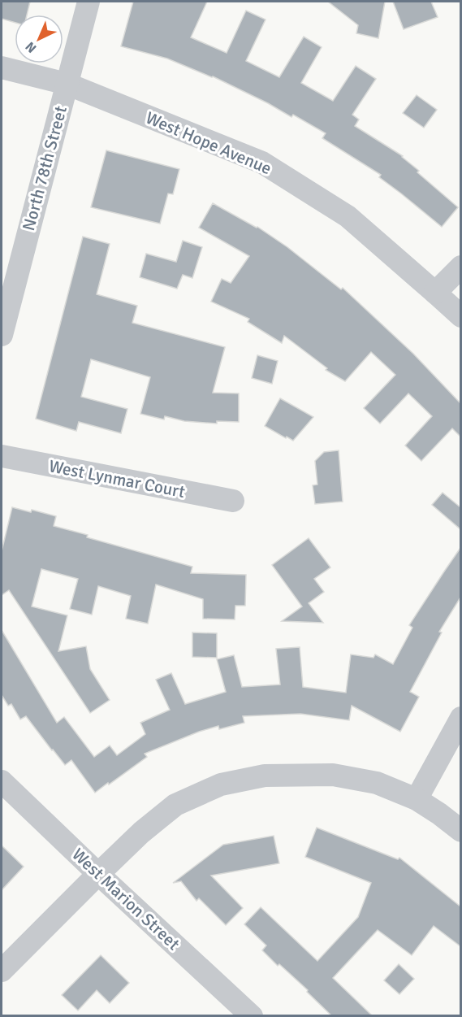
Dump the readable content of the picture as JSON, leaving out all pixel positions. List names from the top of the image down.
{
  "streets": {
    "street": [
      "West Hope Avenue",
      "North 78th Street",
      "West Lynmar Court",
      "West Marion Street"
    ]
  },
  "crossings": [
    ["West Hope Avenue", "North 78th Street"]
  ],
  "north": "bottom left"
}
